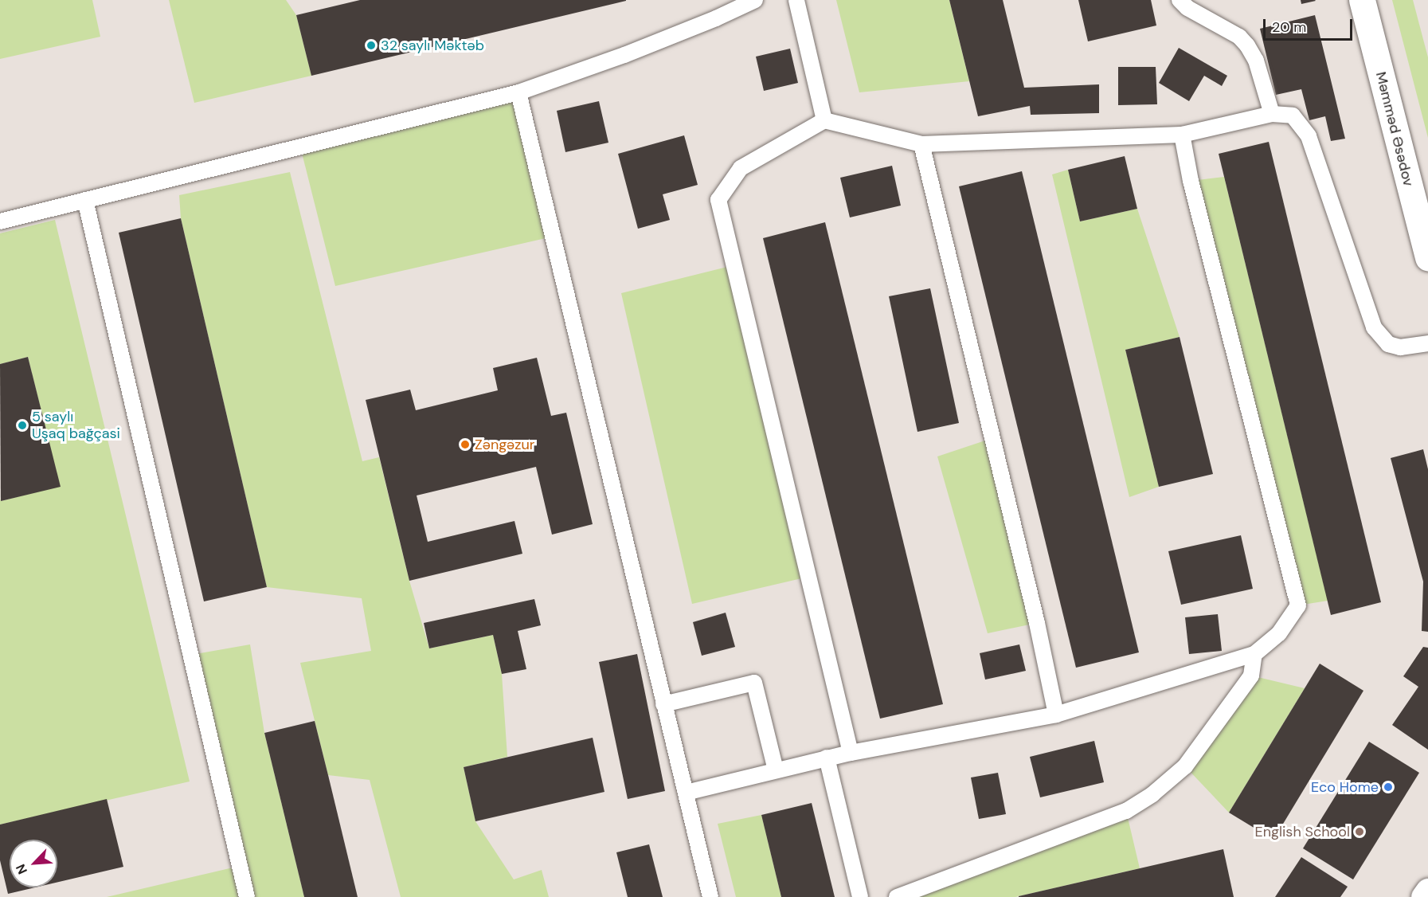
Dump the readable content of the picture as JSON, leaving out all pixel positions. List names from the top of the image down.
{
  "streets": {
    "main road": ["Məmməd Əsədov"]
  },
  "places": [
    "32 saylı Məktəb",
    "5 saylı Uşaq bağçasi",
    "Zəngəzur",
    "Eco Home",
    "English School"
  ],
  "scale_bar": "20 m",
  "north": "bottom left"
}
